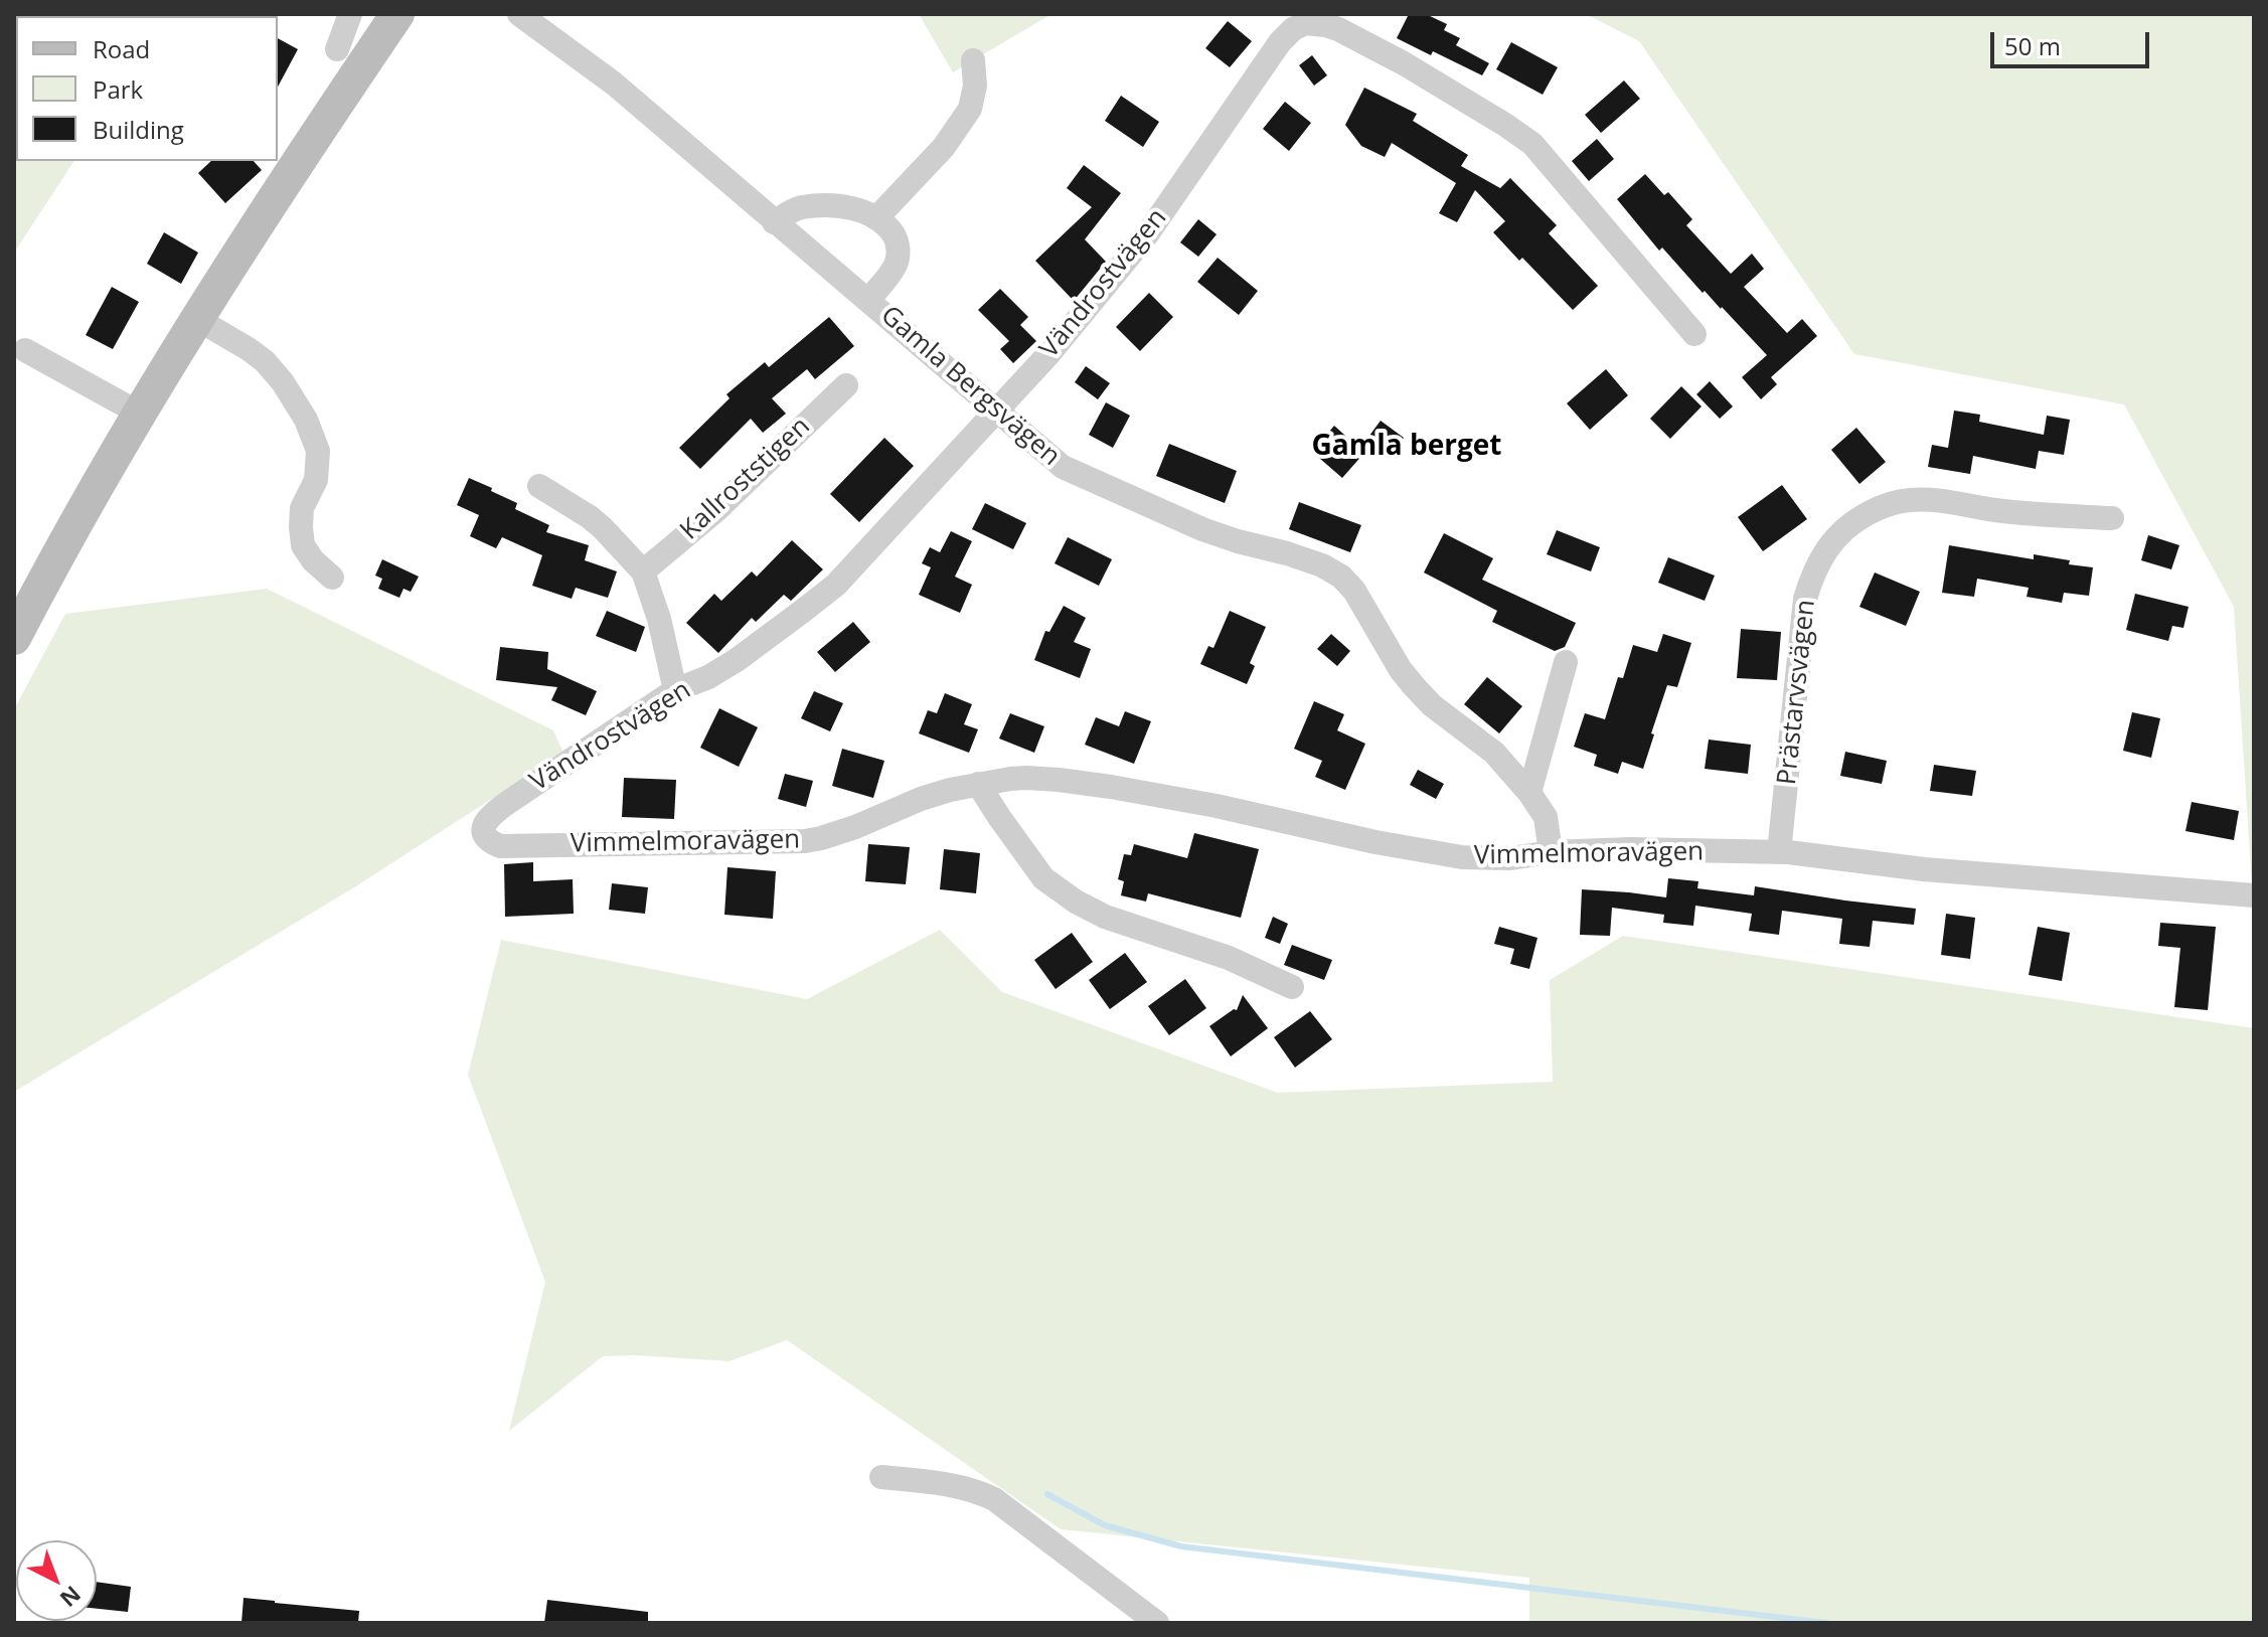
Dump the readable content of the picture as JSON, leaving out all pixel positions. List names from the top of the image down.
{
  "streets": {
    "street": [
      "Vändrostvägen",
      "Gamla Bergsvägen",
      "Kallroststigen",
      "Prästarvsvägen",
      "Vimmelmoravägen"
    ]
  },
  "crossings": [
    ["Vändrostvägen", "Gamla Bergsvägen"],
    ["Vändrostvägen", "Vimmelmoravägen"],
    ["Gamla Bergsvägen", "Vimmelmoravägen"],
    ["Prästarvsvägen", "Vimmelmoravägen"]
  ],
  "districts": ["Gamla berget"],
  "legend": ["Road", "Park", "Building"],
  "scale_bar": "50 m",
  "north": "bottom right"
}
